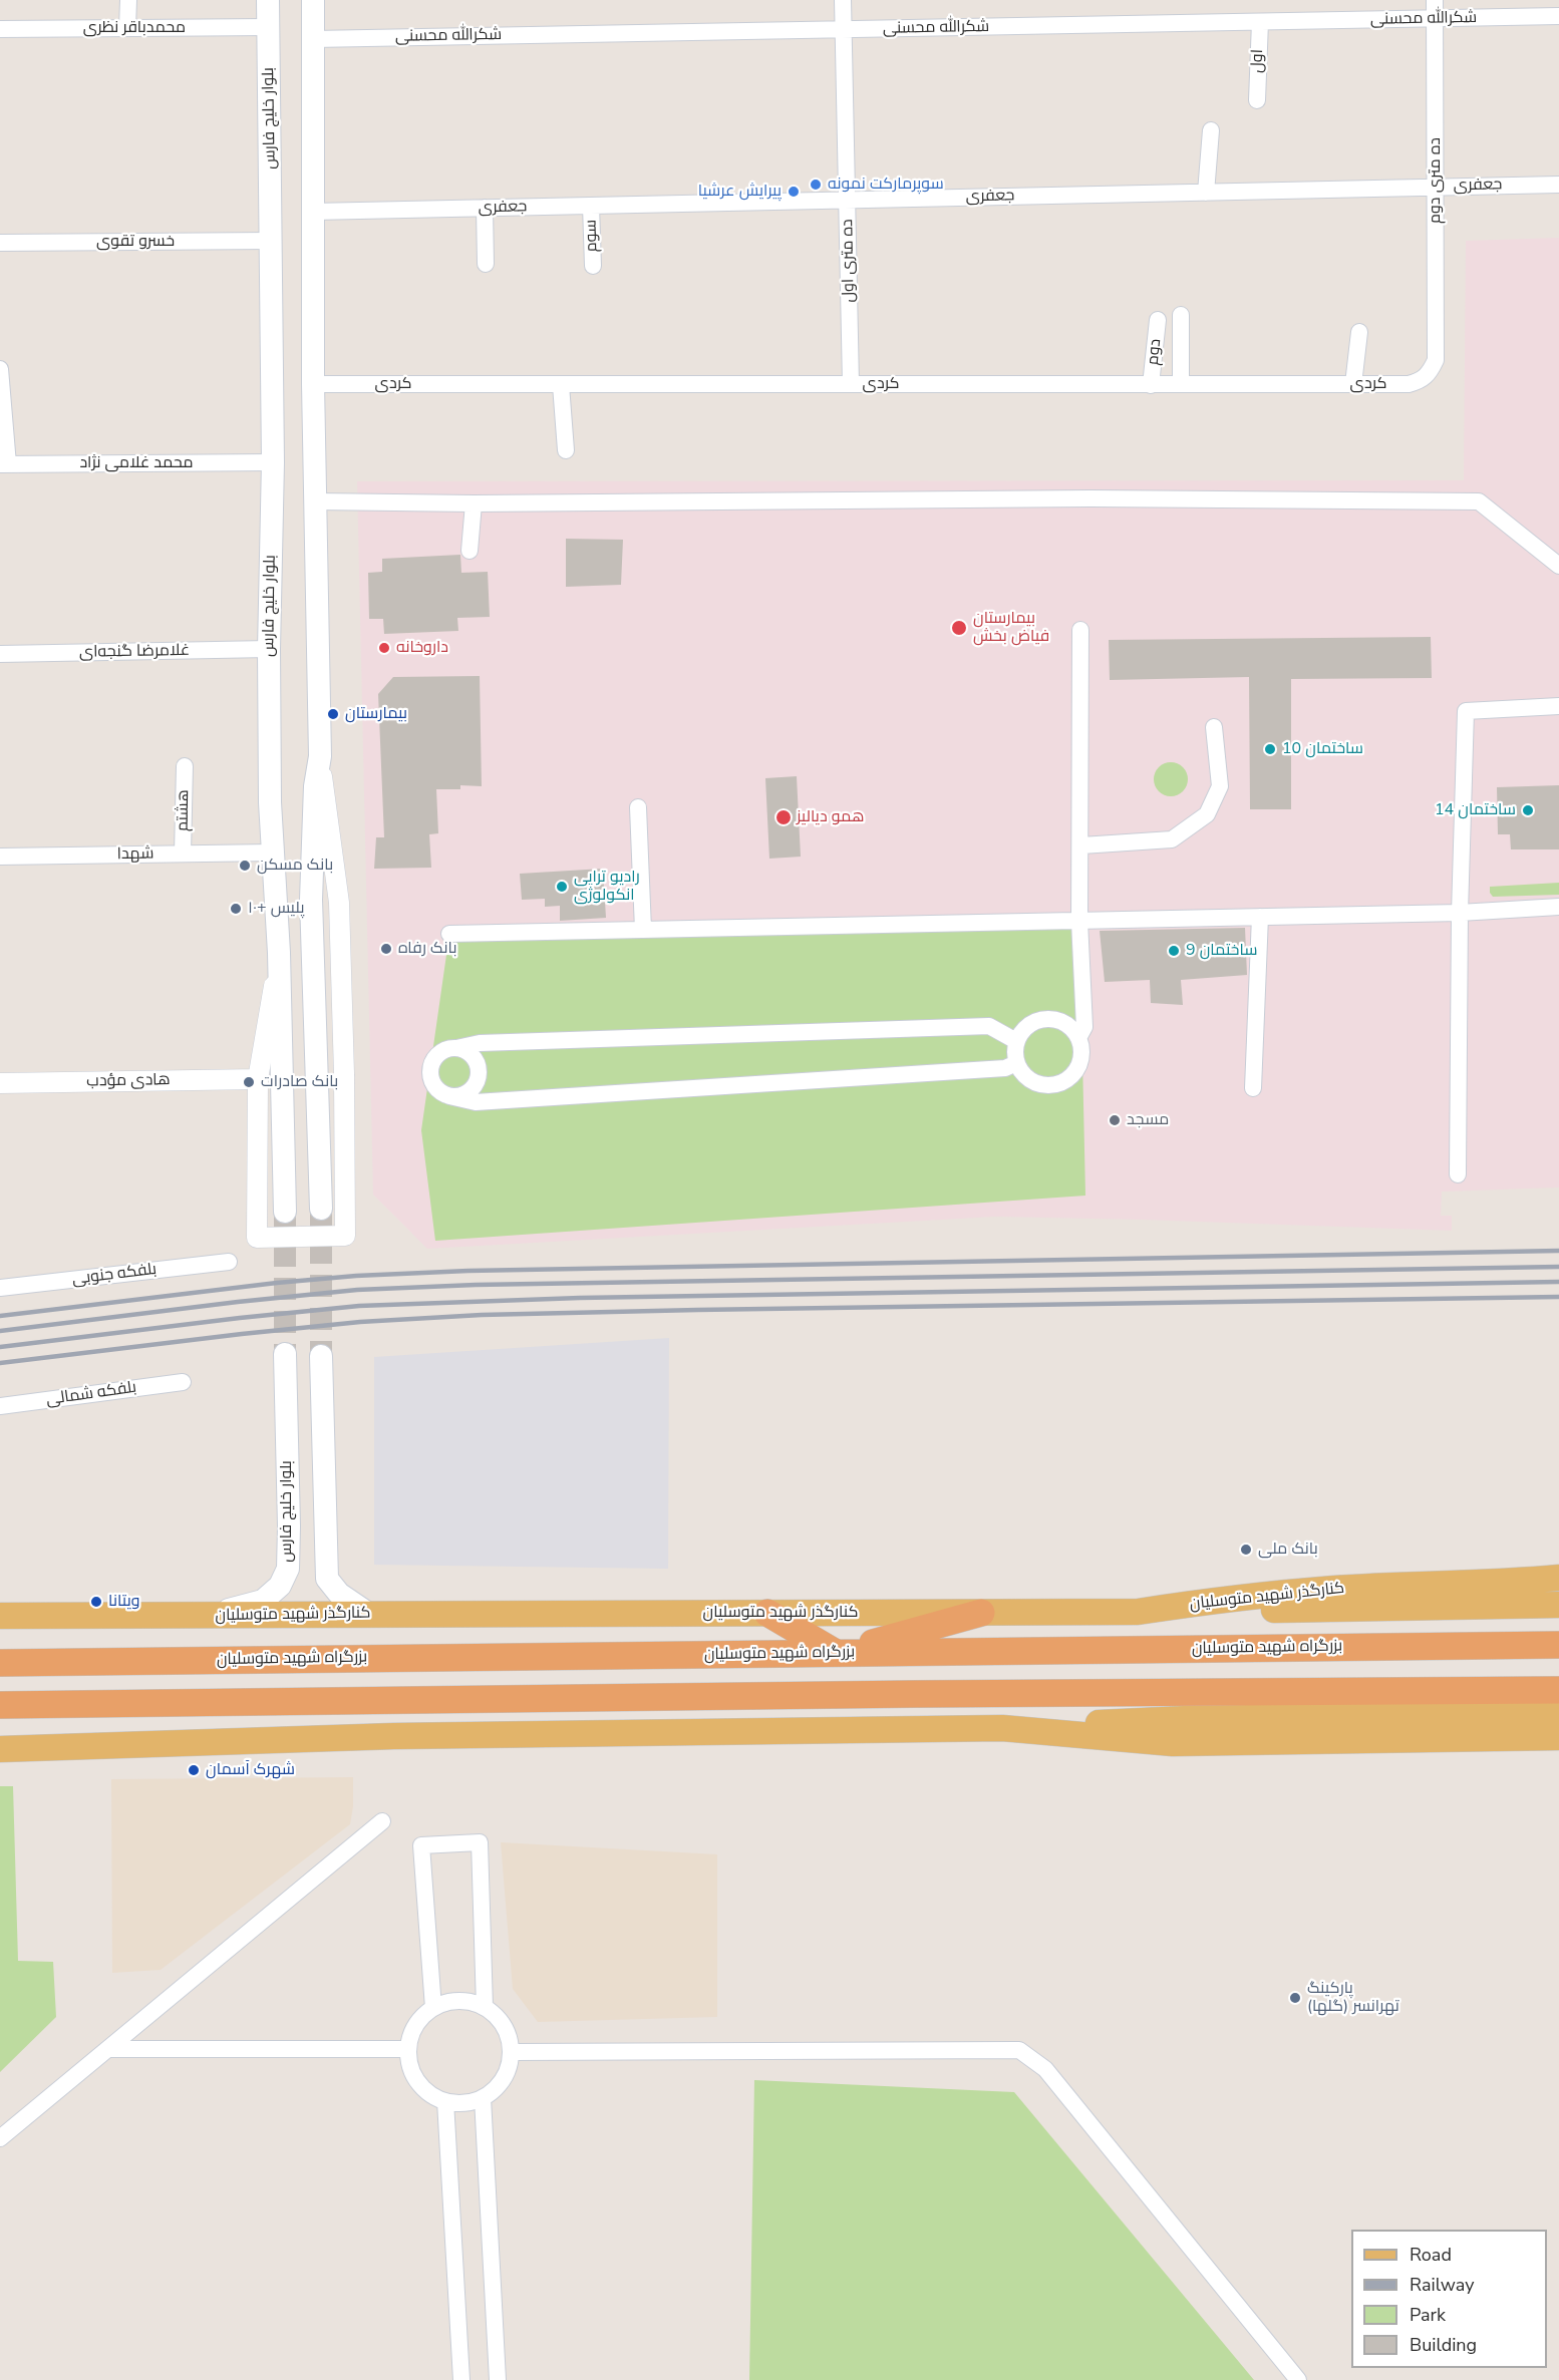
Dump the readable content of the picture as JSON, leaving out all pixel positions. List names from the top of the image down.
{
  "streets": {
    "highway": ["بزرگراه شهید متوسلیان"],
    "main road": ["بلوار خلیج فارس", "کنارگذر شهید متوسلیان"],
    "street": [
      "شکرالله محسنی",
      "محمدباقر نظری",
      "اول",
      "ده متری دوم",
      "جعفری",
      "سوم",
      "خسرو تقوی",
      "ده متری اول",
      "دوم",
      "کردی",
      "محمد غلامی نژاد",
      "غلامرضا گنجه‌ای",
      "هشتم",
      "شهدا",
      "هادی مؤدب",
      "بلفکه جنوبی",
      "بلفکه شمالی"
    ]
  },
  "crossings": [
    ["شکرالله محسنی", "اول"],
    ["شکرالله محسنی", "ده متری دوم"],
    ["شکرالله محسنی", "ده متری اول"],
    ["محمدباقر نظری", "بلوار خلیج فارس"],
    ["بلوار خلیج فارس", "خسرو تقوی"],
    ["بلوار خلیج فارس", "محمد غلامی نژاد"],
    ["بلوار خلیج فارس", "غلامرضا گنجه‌ای"],
    ["بلوار خلیج فارس", "شهدا"],
    ["بلوار خلیج فارس", "کنارگذر شهید متوسلیان"],
    ["ده متری دوم", "جعفری"],
    ["ده متری دوم", "کردی"],
    ["جعفری", "سوم"],
    ["جعفری", "ده متری اول"],
    ["ده متری اول", "کردی"],
    ["دوم", "کردی"],
    ["هشتم", "شهدا"]
  ],
  "places": [
    "سوپرمارکت نمونه",
    "پیرایش عرشیا",
    "بیمارستان فیاض بخش",
    "داروخانه",
    "بیمارستان",
    "ساختمان 10",
    "ساختمان 14",
    "همو دیالیز",
    "بانک مسکن",
    "رادیو تراپی انکولوژی",
    "پلیس +۱۰",
    "بانک رفاه",
    "ساختمان 9",
    "بانک صادرات",
    "مسجد",
    "بانک ملی",
    "ویتانا",
    "شهرک آسمان",
    "پارکینگ تهرانسر (گلها)"
  ],
  "legend": [
    "Road",
    "Railway",
    "Park",
    "Building"
  ]
}
